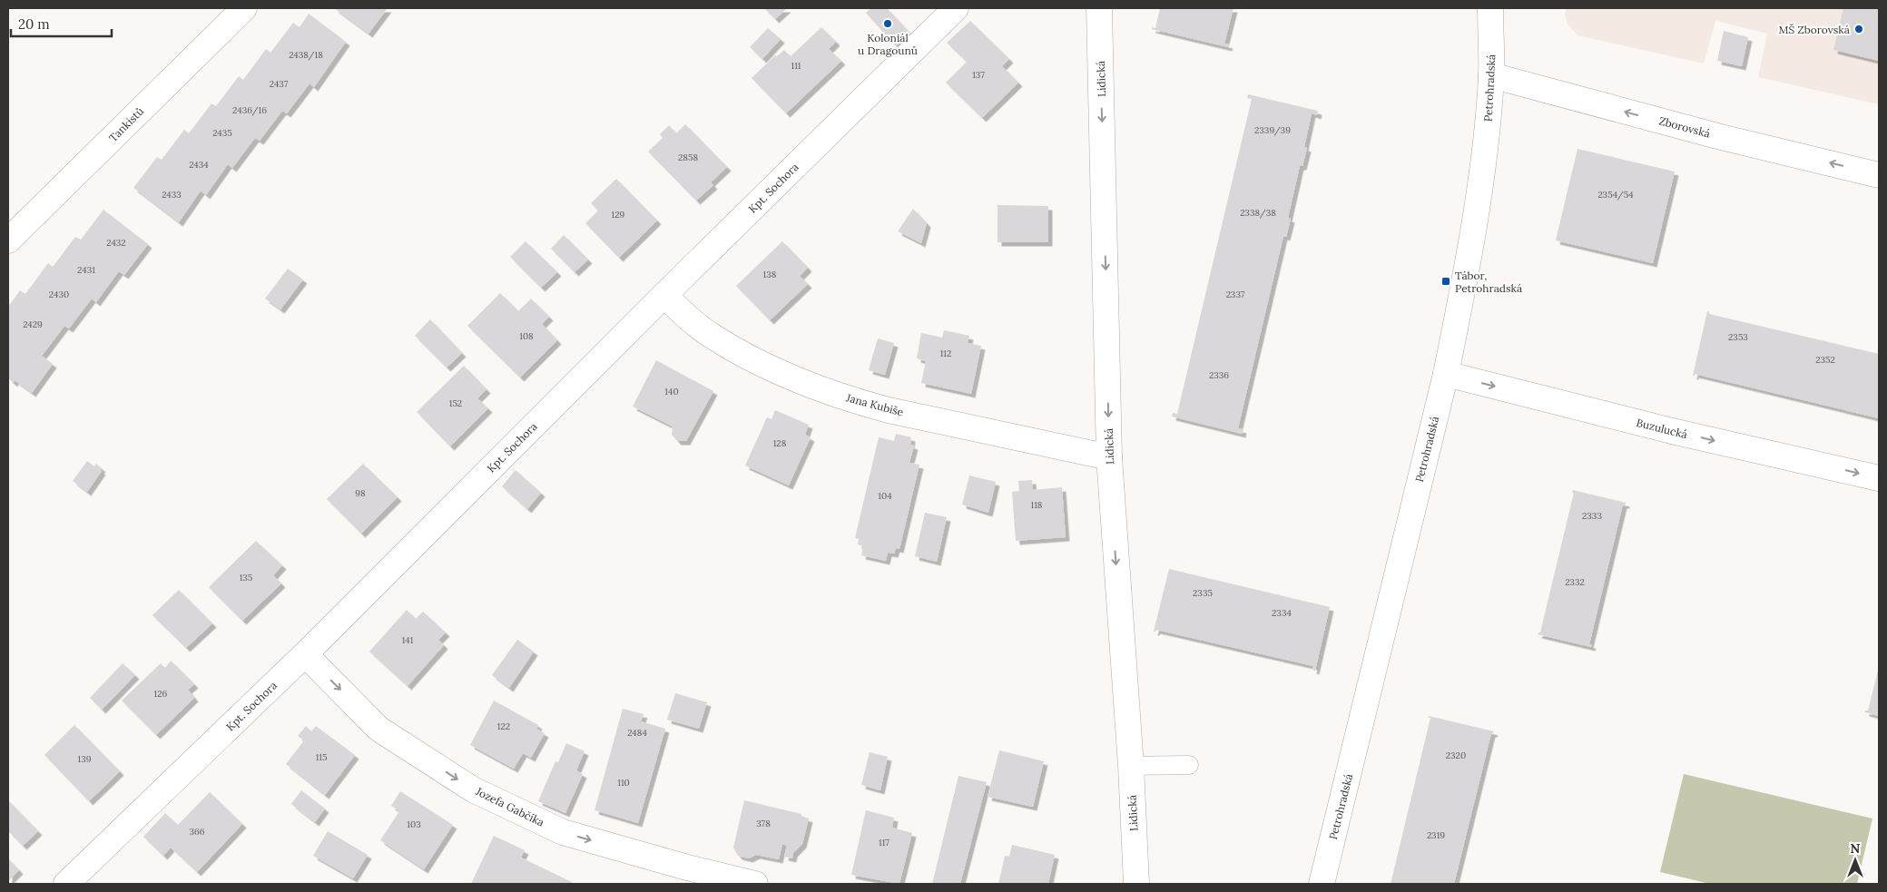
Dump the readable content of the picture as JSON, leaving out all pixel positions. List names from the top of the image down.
{
  "streets": {
    "street": [
      "Lidická",
      "Petrohradská",
      "Tankistů",
      "Zborovská",
      "Kpt. Sochora",
      "Jana Kubiše",
      "Buzulucká",
      "Jozefa Gabčíka"
    ]
  },
  "crossings": [
    ["Lidická", "Jana Kubiše"],
    ["Petrohradská", "Zborovská"],
    ["Petrohradská", "Buzulucká"],
    ["Kpt. Sochora", "Jana Kubiše"],
    ["Kpt. Sochora", "Jozefa Gabčíka"]
  ],
  "one_way": [
    "Lidická",
    "Zborovská",
    "Buzulucká",
    "Jozefa Gabčíka"
  ],
  "places": {
    "other": ["Koloniál u Dragounů", "MŠ Zborovská"],
    "transit": ["Tábor, Petrohradská"]
  },
  "house_numbers": [
    "2438/18",
    "111",
    "137",
    "2437",
    "2436/16",
    "2339/39",
    "2435",
    "2858",
    "2434",
    "2433",
    "2354/54",
    "2338/38",
    "129",
    "2432",
    "2431",
    "138",
    "2430",
    "2337",
    "2429",
    "108",
    "2353",
    "112",
    "2352",
    "2336",
    "140",
    "152",
    "128",
    "98",
    "104",
    "118",
    "2333",
    "135",
    "2332",
    "2335",
    "2334",
    "141",
    "126",
    "122",
    "2484",
    "2320",
    "115",
    "139",
    "110",
    "378",
    "103",
    "366",
    "2319",
    "117"
  ],
  "scale_bar": "20 m",
  "north": "top"
}
